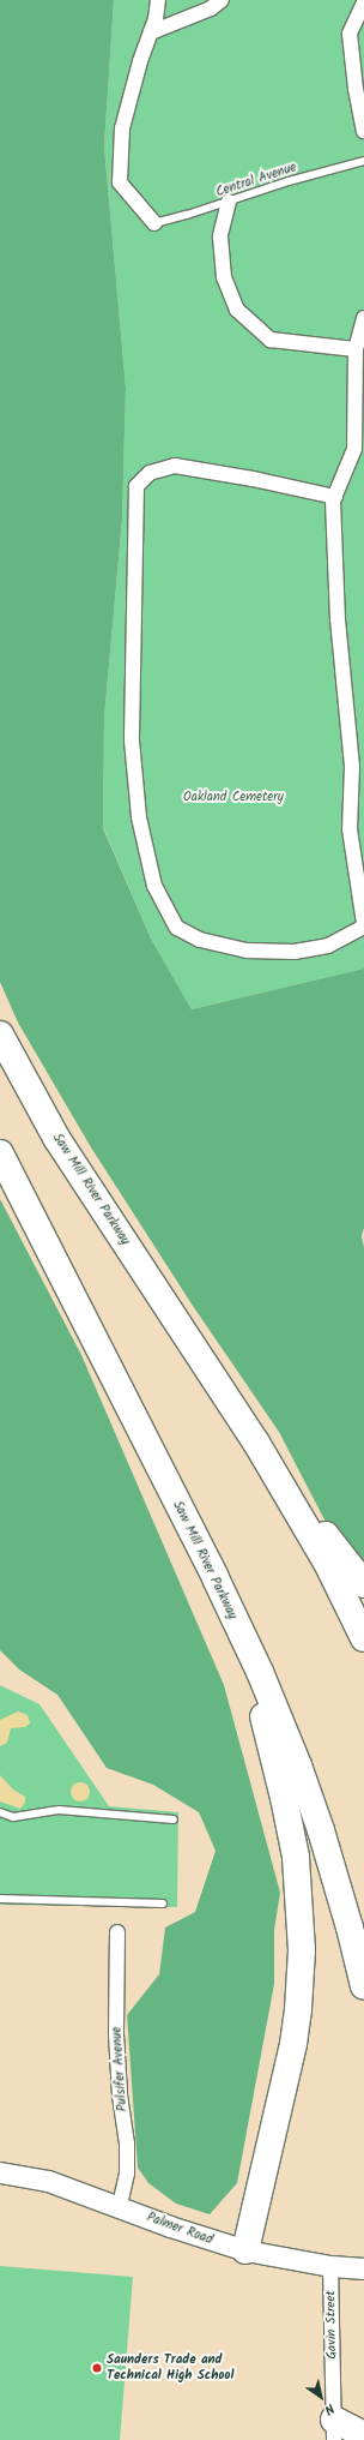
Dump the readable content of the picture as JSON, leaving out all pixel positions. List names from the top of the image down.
{
  "streets": {
    "highway": ["Saw Mill River Parkway"],
    "street": ["Pulsifer Avenue", "Palmer Road", "Gavin Street"],
    "lane": ["Central Avenue"]
  },
  "crossings": [
    ["Pulsifer Avenue", "Palmer Road"],
    ["Palmer Road", "Gavin Street"]
  ],
  "parks": ["Oakland Cemetery"],
  "places": ["Saunders Trade and Technical High School"],
  "north": "bottom right"
}
